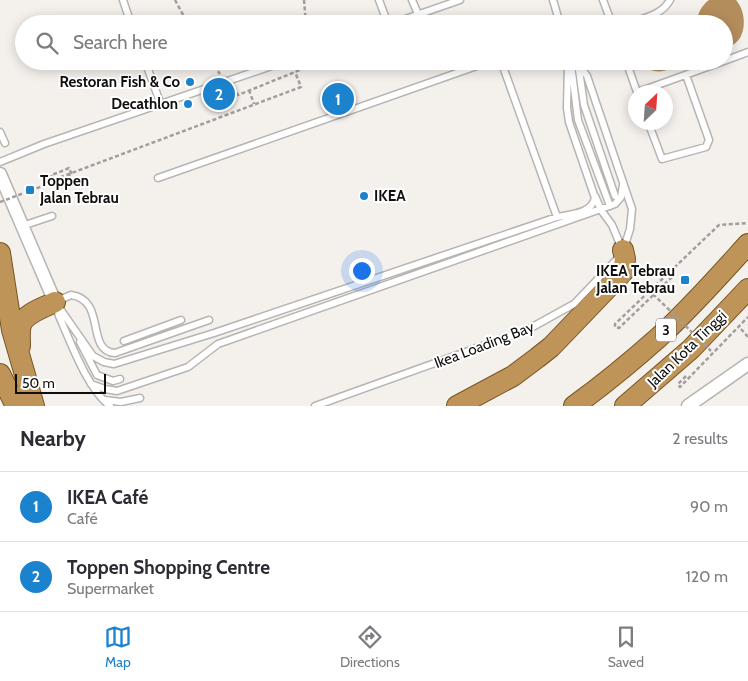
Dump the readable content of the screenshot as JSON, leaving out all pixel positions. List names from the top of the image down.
{
  "streets": {
    "highway": ["3", "Jalan Kota Tinggi"],
    "lane": ["Ikea Loading Bay"]
  },
  "places": {
    "other": ["Restoran Fish & Co", "Decathlon", "IKEA"],
    "transit": ["Toppen Jalan Tebrau", "IKEA Tebrau Jalan Tebrau"]
  },
  "scale_bar": "50 m",
  "north": "top right",
  "page": {
    "search": "Search here",
    "pins": ["2", "1"],
    "scale": "50 m",
    "heading": ["Nearby", "2 results"],
    "list": [
      {
        "mark": "1",
        "name": "IKEA Café",
        "note": "Café",
        "value": "90 m"
      },
      {
        "mark": "2",
        "name": "Toppen Shopping Centre",
        "note": "Supermarket",
        "value": "120 m"
      }
    ],
    "nav": ["Map", "Directions", "Saved"]
  }
}
